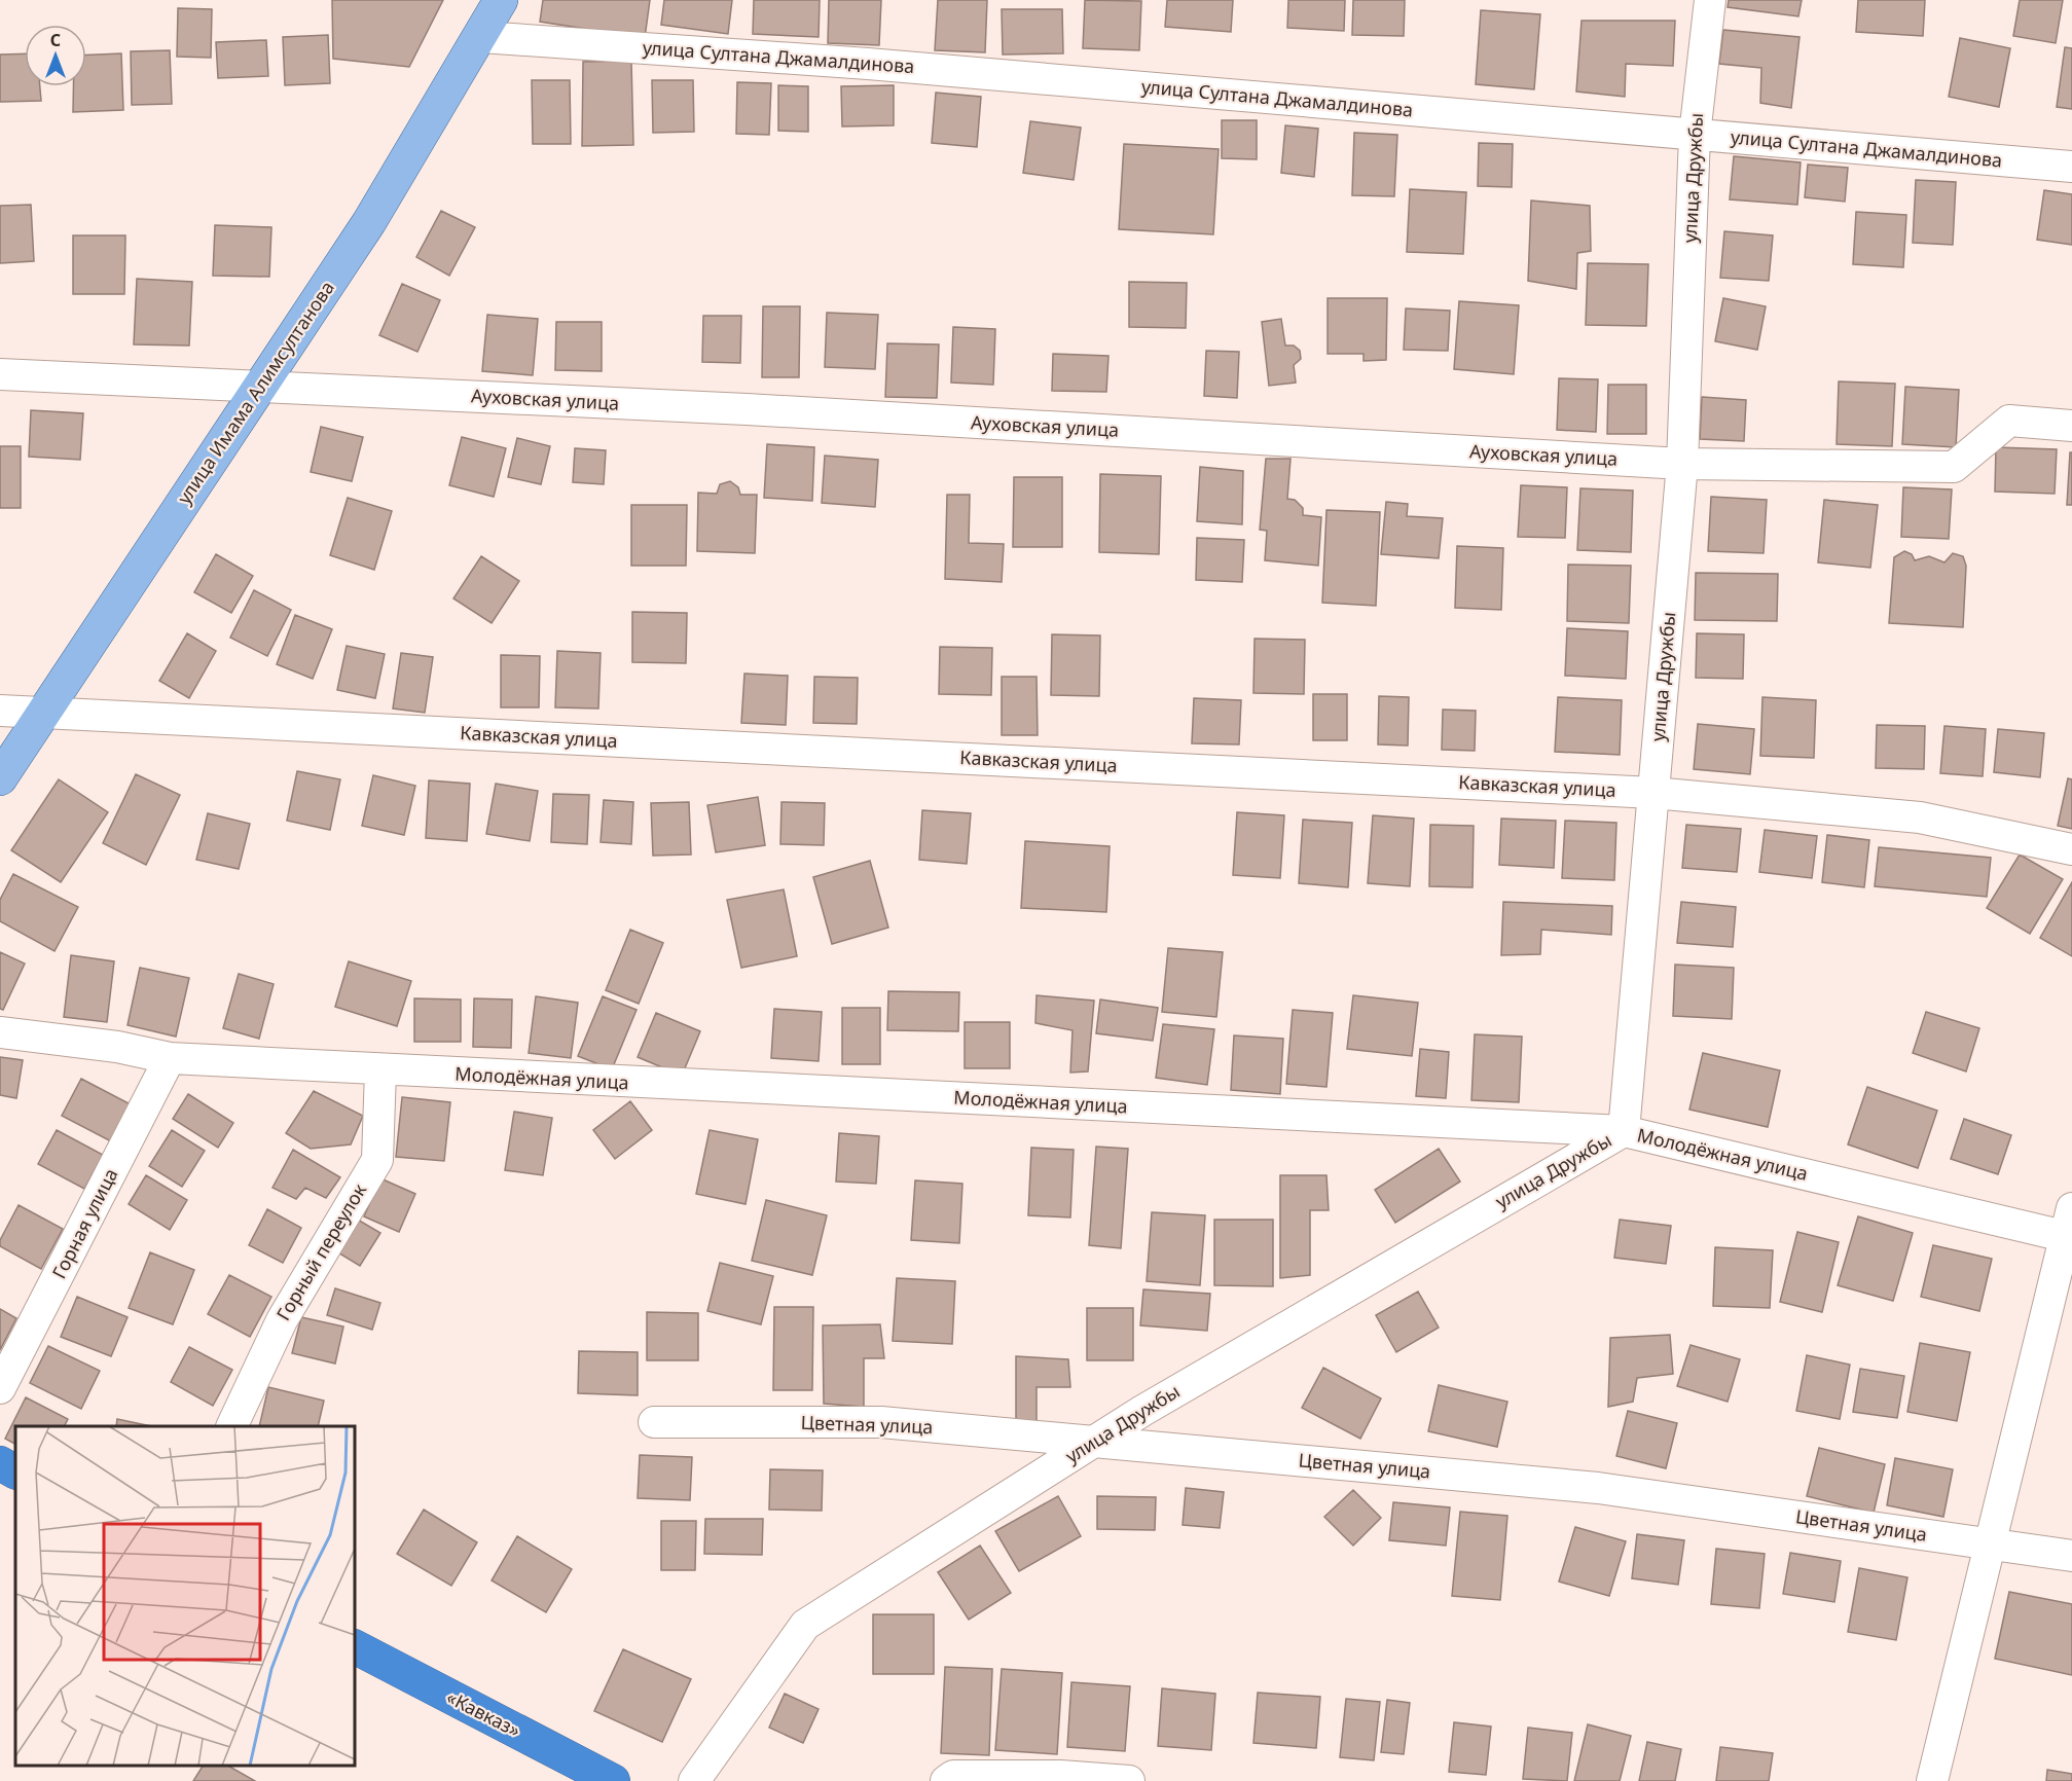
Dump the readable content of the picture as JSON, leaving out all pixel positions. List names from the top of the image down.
{
  "streets": {
    "highway": ["«Кавказ»"],
    "main road": ["улица Имама Алимсултанова"],
    "street": [
      "улица Султана Джамалдинова",
      "улица Дружбы",
      "Ауховская улица",
      "Кавказская улица",
      "Молодёжная улица",
      "Горная улица",
      "Горный переулок",
      "Цветная улица"
    ]
  },
  "crossings": [
    ["улица Султана Джамалдинова", "улица Дружбы"],
    ["улица Султана Джамалдинова", "улица Имама Алимсултанова"],
    ["улица Дружбы", "Ауховская улица"],
    ["улица Дружбы", "Кавказская улица"],
    ["улица Дружбы", "Молодёжная улица"],
    ["улица Дружбы", "Цветная улица"],
    ["улица Имама Алимсултанова", "Ауховская улица"],
    ["улица Имама Алимсултанова", "Кавказская улица"],
    ["Молодёжная улица", "Горная улица"],
    ["Молодёжная улица", "Горный переулок"]
  ],
  "north": "top"
}
